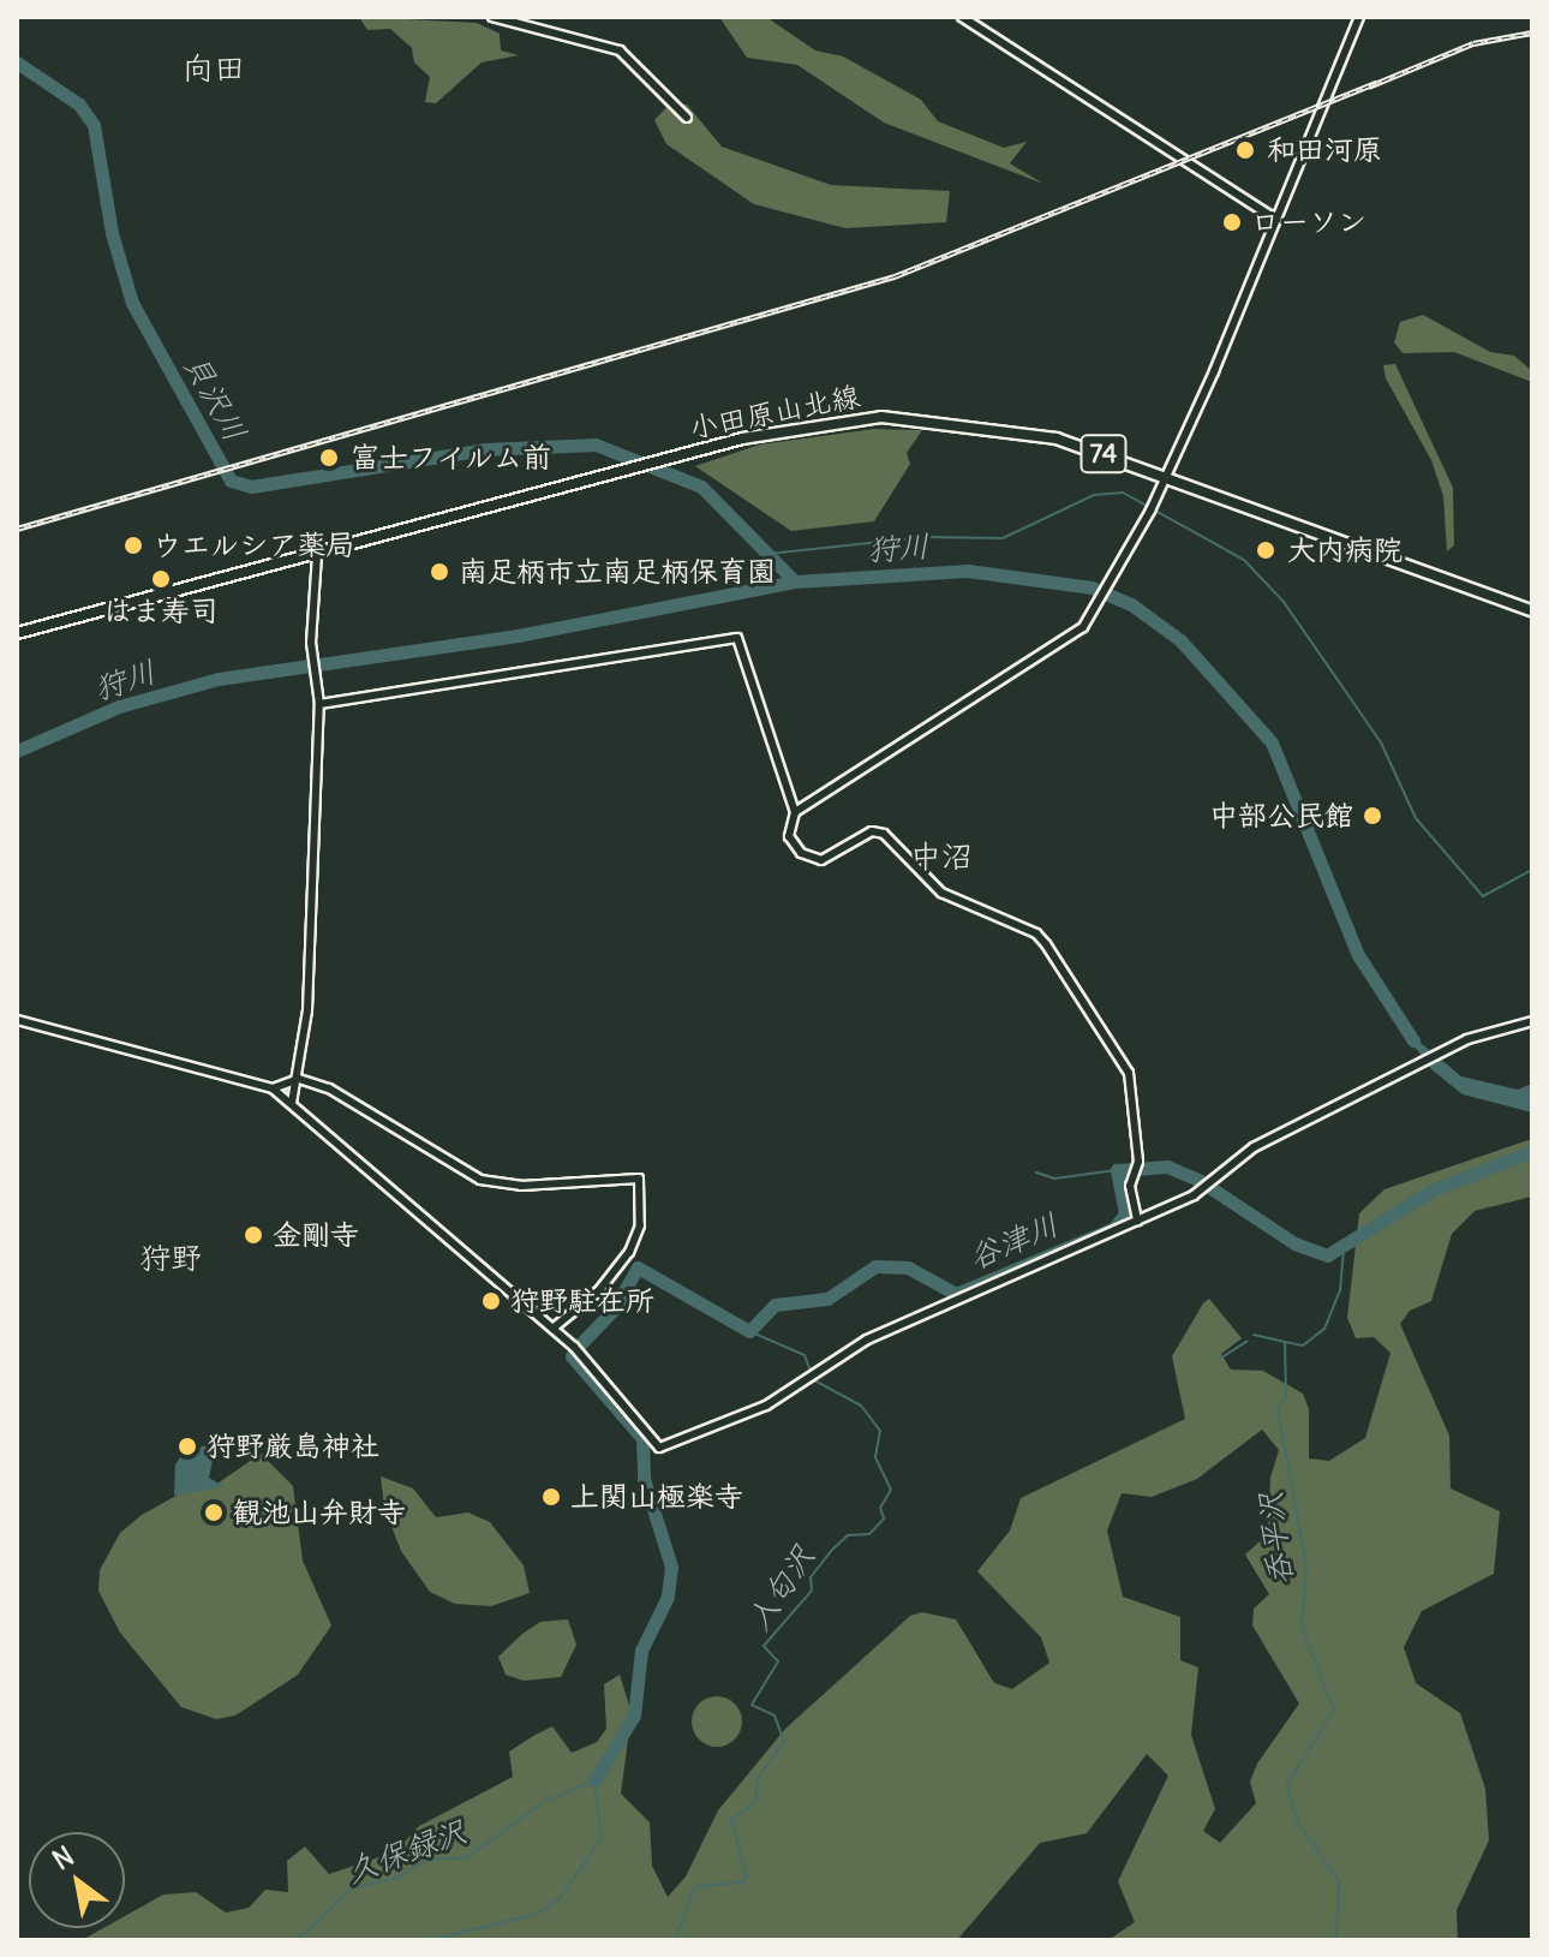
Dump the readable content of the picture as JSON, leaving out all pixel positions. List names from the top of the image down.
{
  "streets": {
    "main road": ["小田原山北線", "74"]
  },
  "districts": ["向田", "中沼", "狩野"],
  "water": [
    "貝沢川",
    "狩川",
    "谷津川",
    "呑平沢",
    "入匂沢",
    "久保録沢"
  ],
  "places": [
    "和田河原",
    "ローソン",
    "富士フイルム前",
    "ウエルシア薬局",
    "大内病院",
    "南足柄市立南足柄保育園",
    "はま寿司",
    "中部公民館",
    "金剛寺",
    "狩野駐在所",
    "狩野厳島神社",
    "上関山極楽寺",
    "観池山弁財寺"
  ],
  "north": "top left"
}
